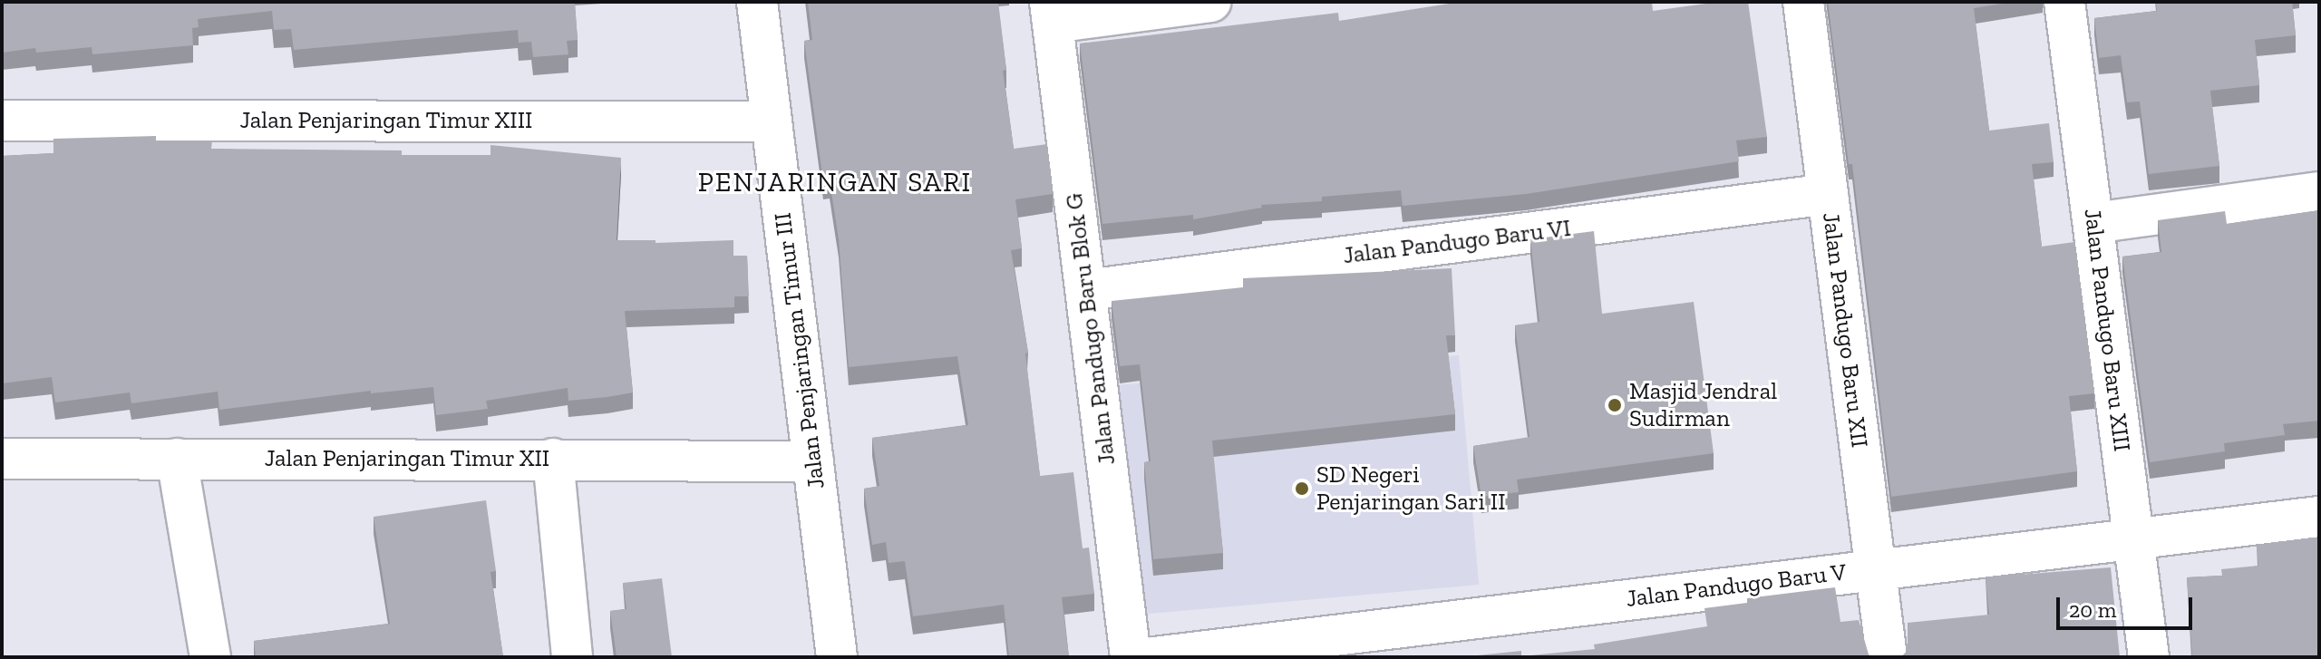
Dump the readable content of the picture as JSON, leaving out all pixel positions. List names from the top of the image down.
{
  "streets": {
    "street": [
      "Jalan Penjaringan Timur XIII",
      "Jalan Pandugo Baru VI",
      "Jalan Pandugo Baru Blok G",
      "Jalan Pandugo Baru XII",
      "Jalan Pandugo Baru XIII",
      "Jalan Penjaringan Timur III",
      "Jalan Penjaringan Timur XII",
      "Jalan Pandugo Baru V"
    ]
  },
  "crossings": [
    ["Jalan Penjaringan Timur XIII", "Jalan Penjaringan Timur III"],
    ["Jalan Pandugo Baru VI", "Jalan Pandugo Baru Blok G"],
    ["Jalan Pandugo Baru VI", "Jalan Pandugo Baru XII"],
    ["Jalan Pandugo Baru XII", "Jalan Pandugo Baru V"],
    ["Jalan Pandugo Baru XIII", "Jalan Pandugo Baru V"],
    ["Jalan Penjaringan Timur III", "Jalan Penjaringan Timur XII"]
  ],
  "districts": ["PENJARINGAN SARI"],
  "places": ["Masjid Jendral Sudirman", "SD Negeri Penjaringan Sari II"],
  "scale_bar": "20 m"
}
